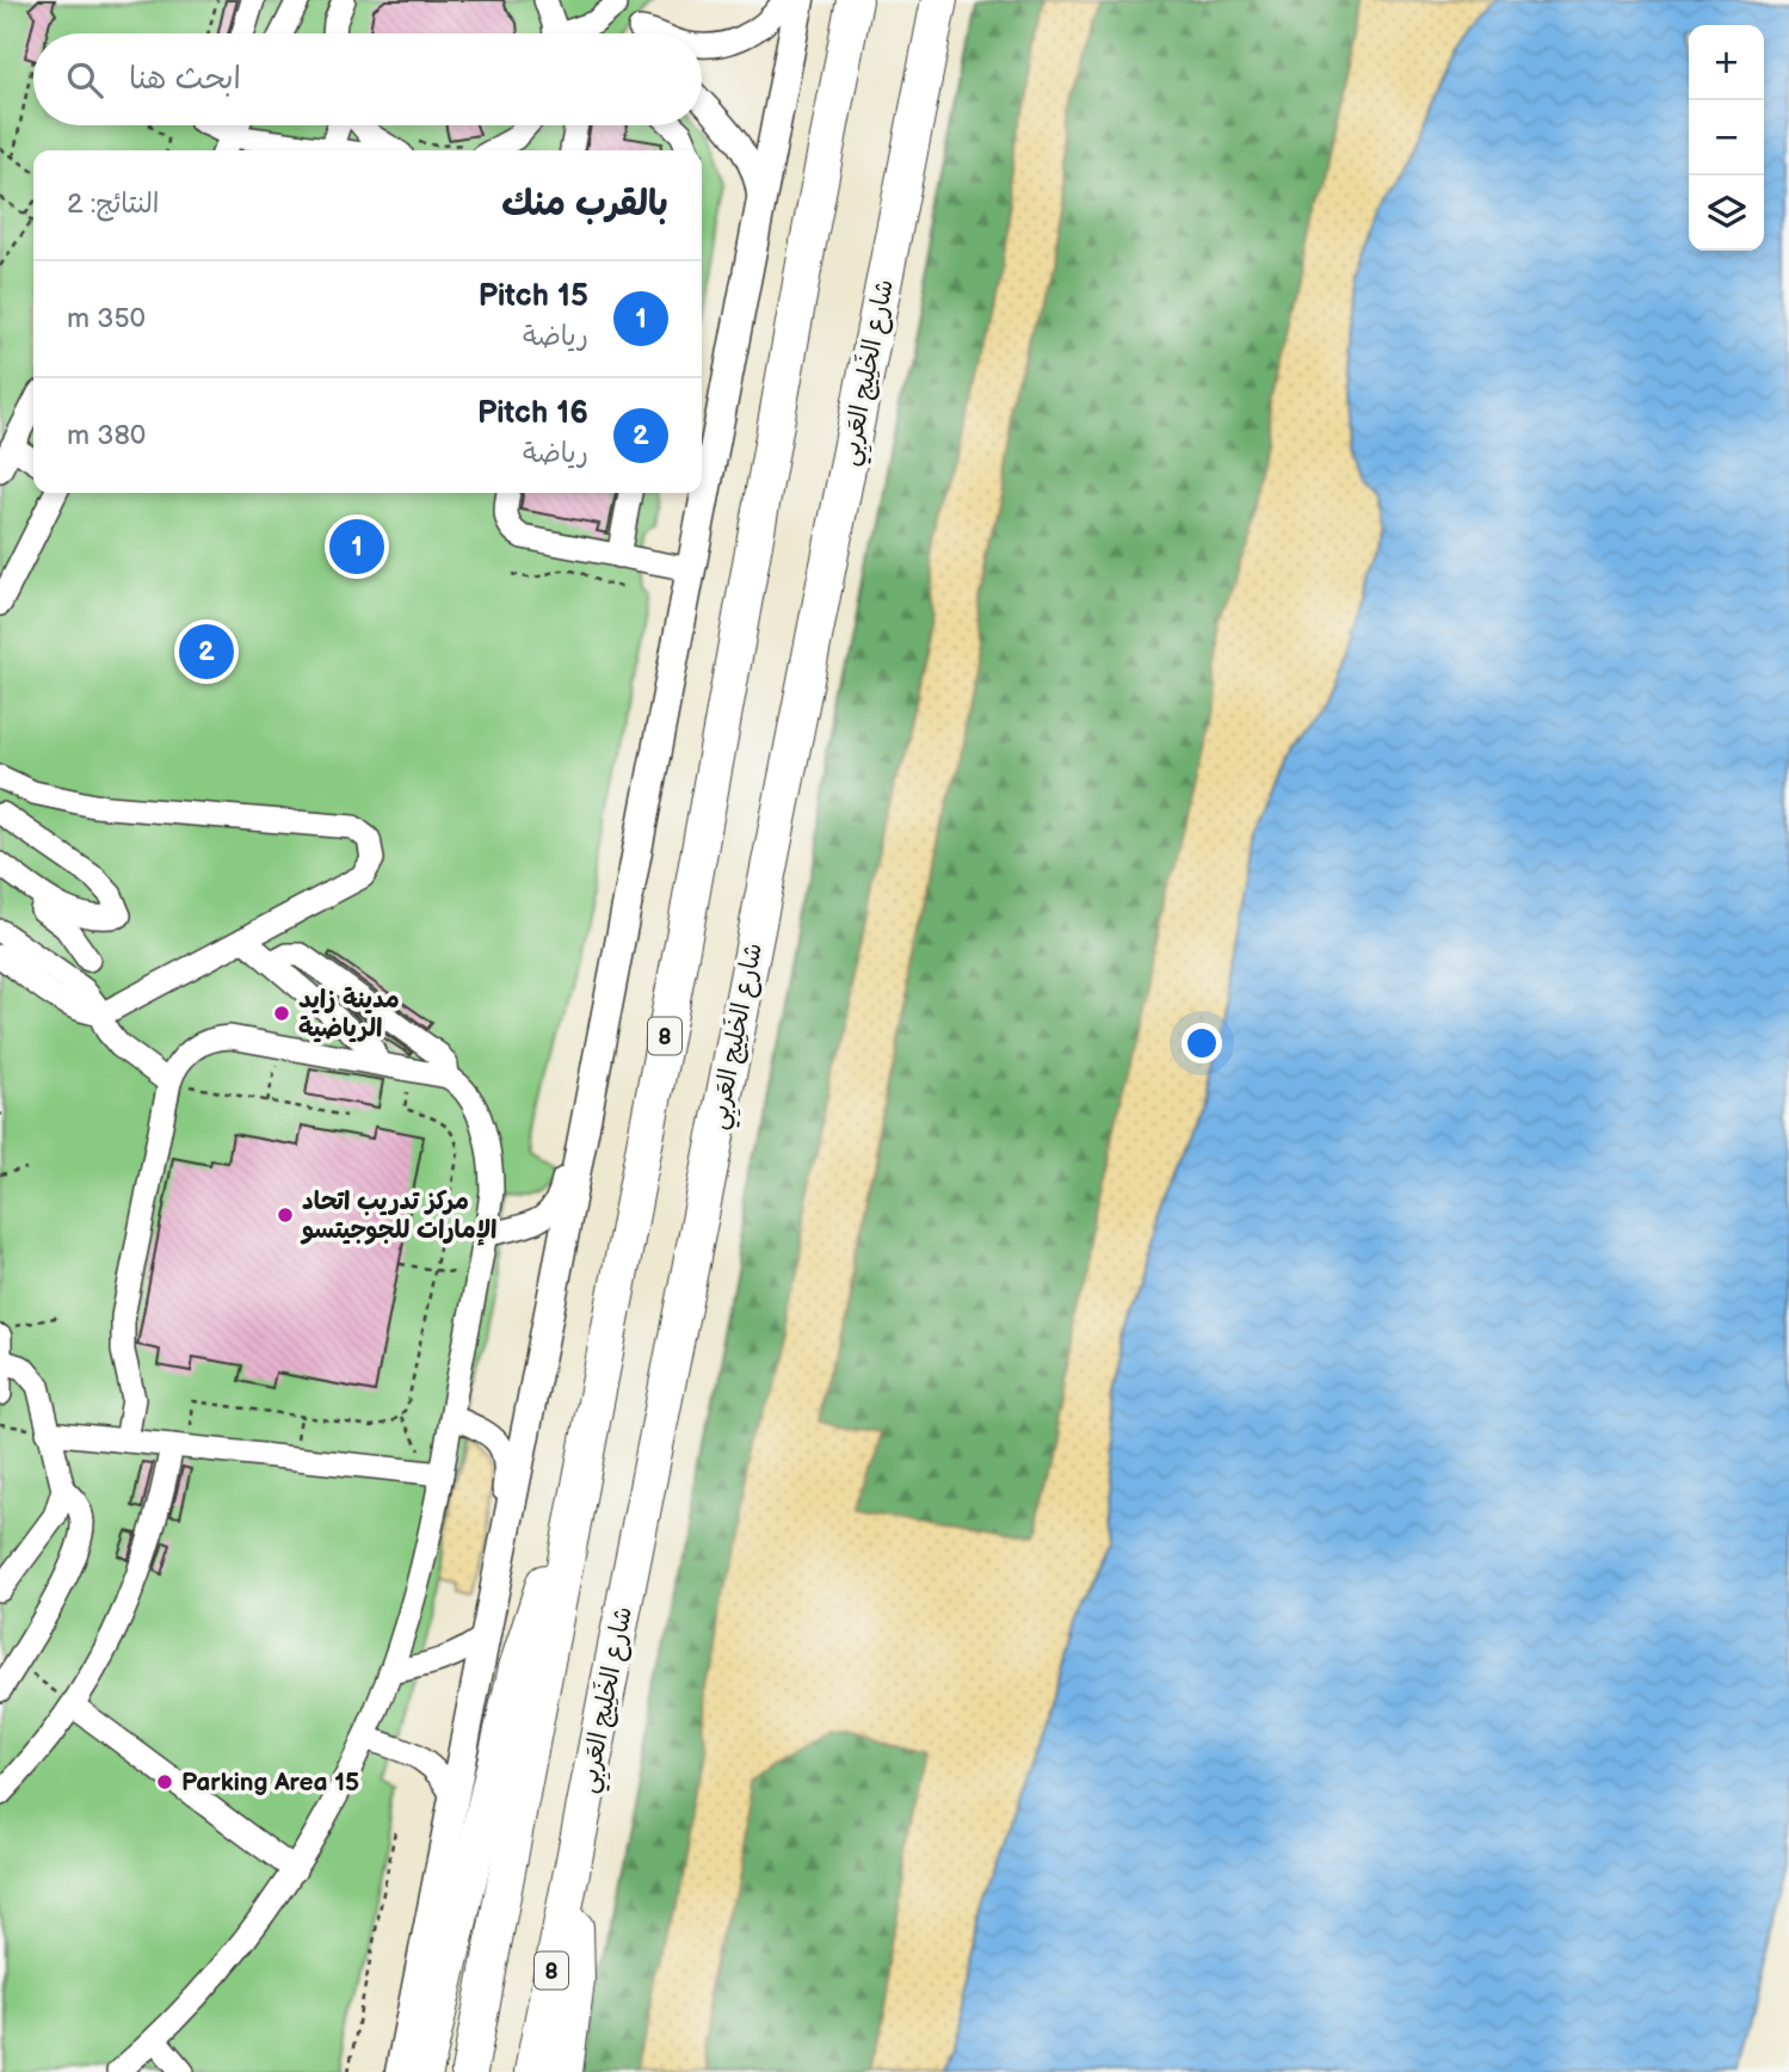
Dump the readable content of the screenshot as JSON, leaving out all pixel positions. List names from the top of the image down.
{
  "streets": {
    "highway": ["شارع الخَلِيج العَربِي", "8"]
  },
  "places": ["مدينة زايد الرياضية", "مركز تدريب اتحاد الإمارات للجوجيتسو", "Parking Area 15"],
  "page": {
    "map_buttons": ["+", "−"],
    "search": "ابحث هنا",
    "heading": ["بالقرب منك", "النتائج: 2"],
    "list": [
      {
        "mark": "1",
        "name": "Pitch 15",
        "note": "رياضة",
        "value": "350 m"
      },
      {
        "mark": "2",
        "name": "Pitch 16",
        "note": "رياضة",
        "value": "380 m"
      }
    ],
    "pins": ["1", "2"]
  }
}
